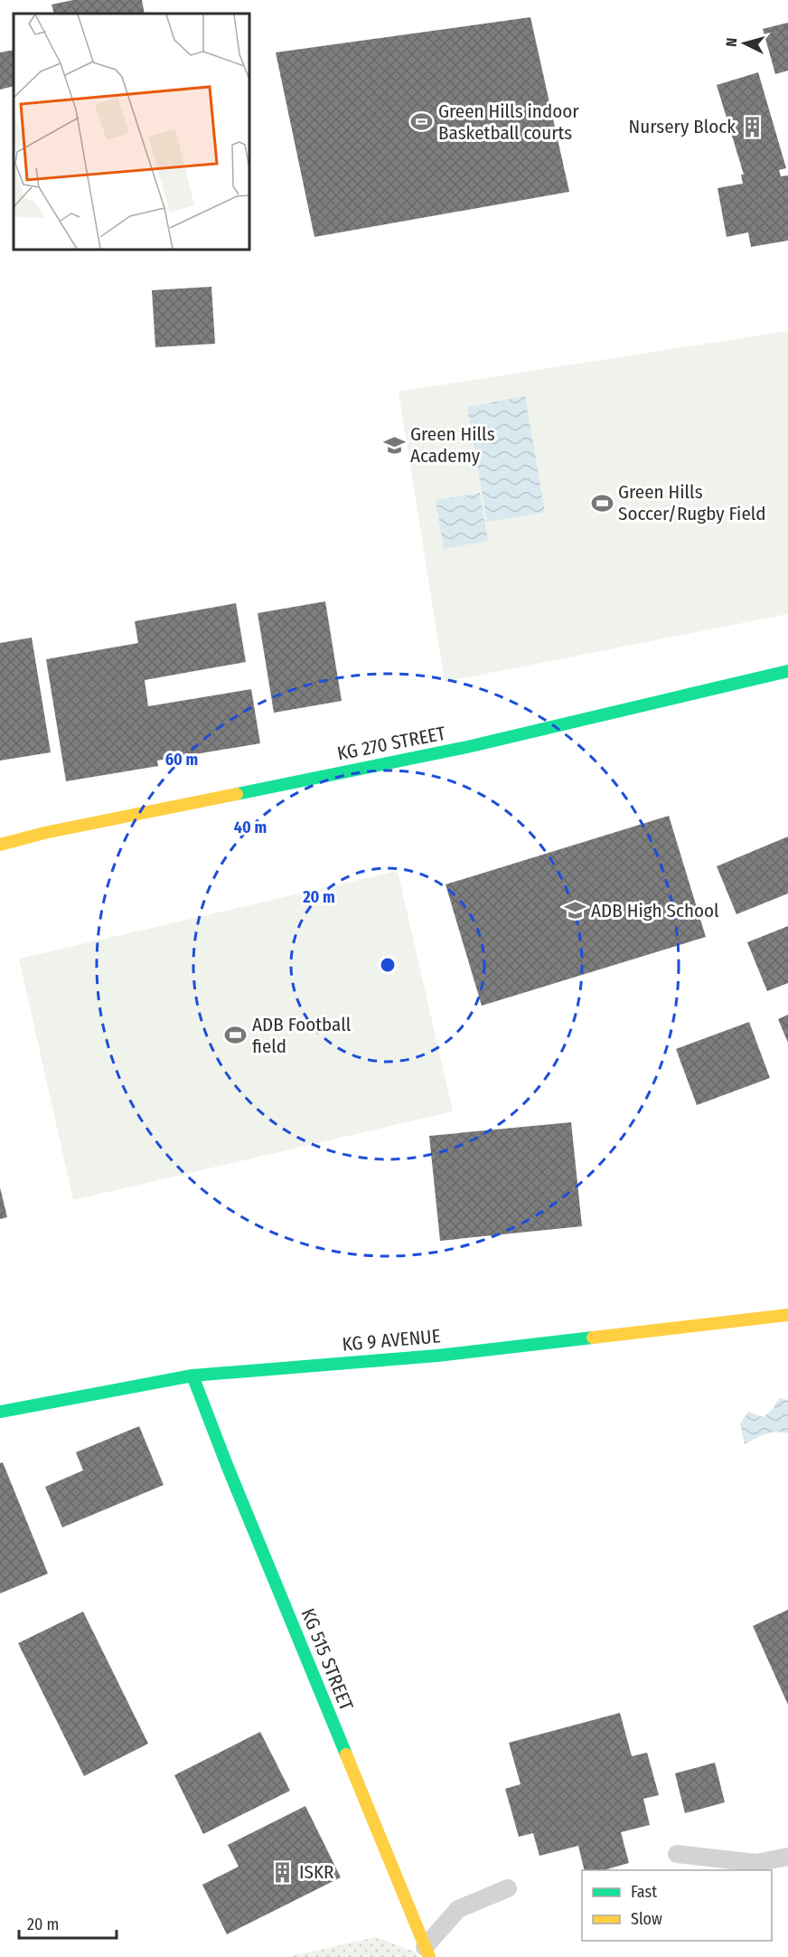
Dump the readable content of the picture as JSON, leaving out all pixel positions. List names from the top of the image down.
{
  "streets": {
    "street": ["KG 270 STREET", "KG 9 AVENUE", "KG 515 STREET"]
  },
  "crossings": [
    ["KG 9 AVENUE", "KG 515 STREET"]
  ],
  "places": {
    "sports": ["Green Hills indoor Basketball courts", "Green Hills Soccer/Rugby Field", "ADB Football field"],
    "building": ["Nursery Block", "ISKR"],
    "school or university": ["Green Hills Academy", "ADB High School"]
  },
  "legend": ["Fast", "Slow"],
  "scale_bar": "20 m",
  "north": "left",
  "rings": ["60 m", "40 m", "20 m"]
}
